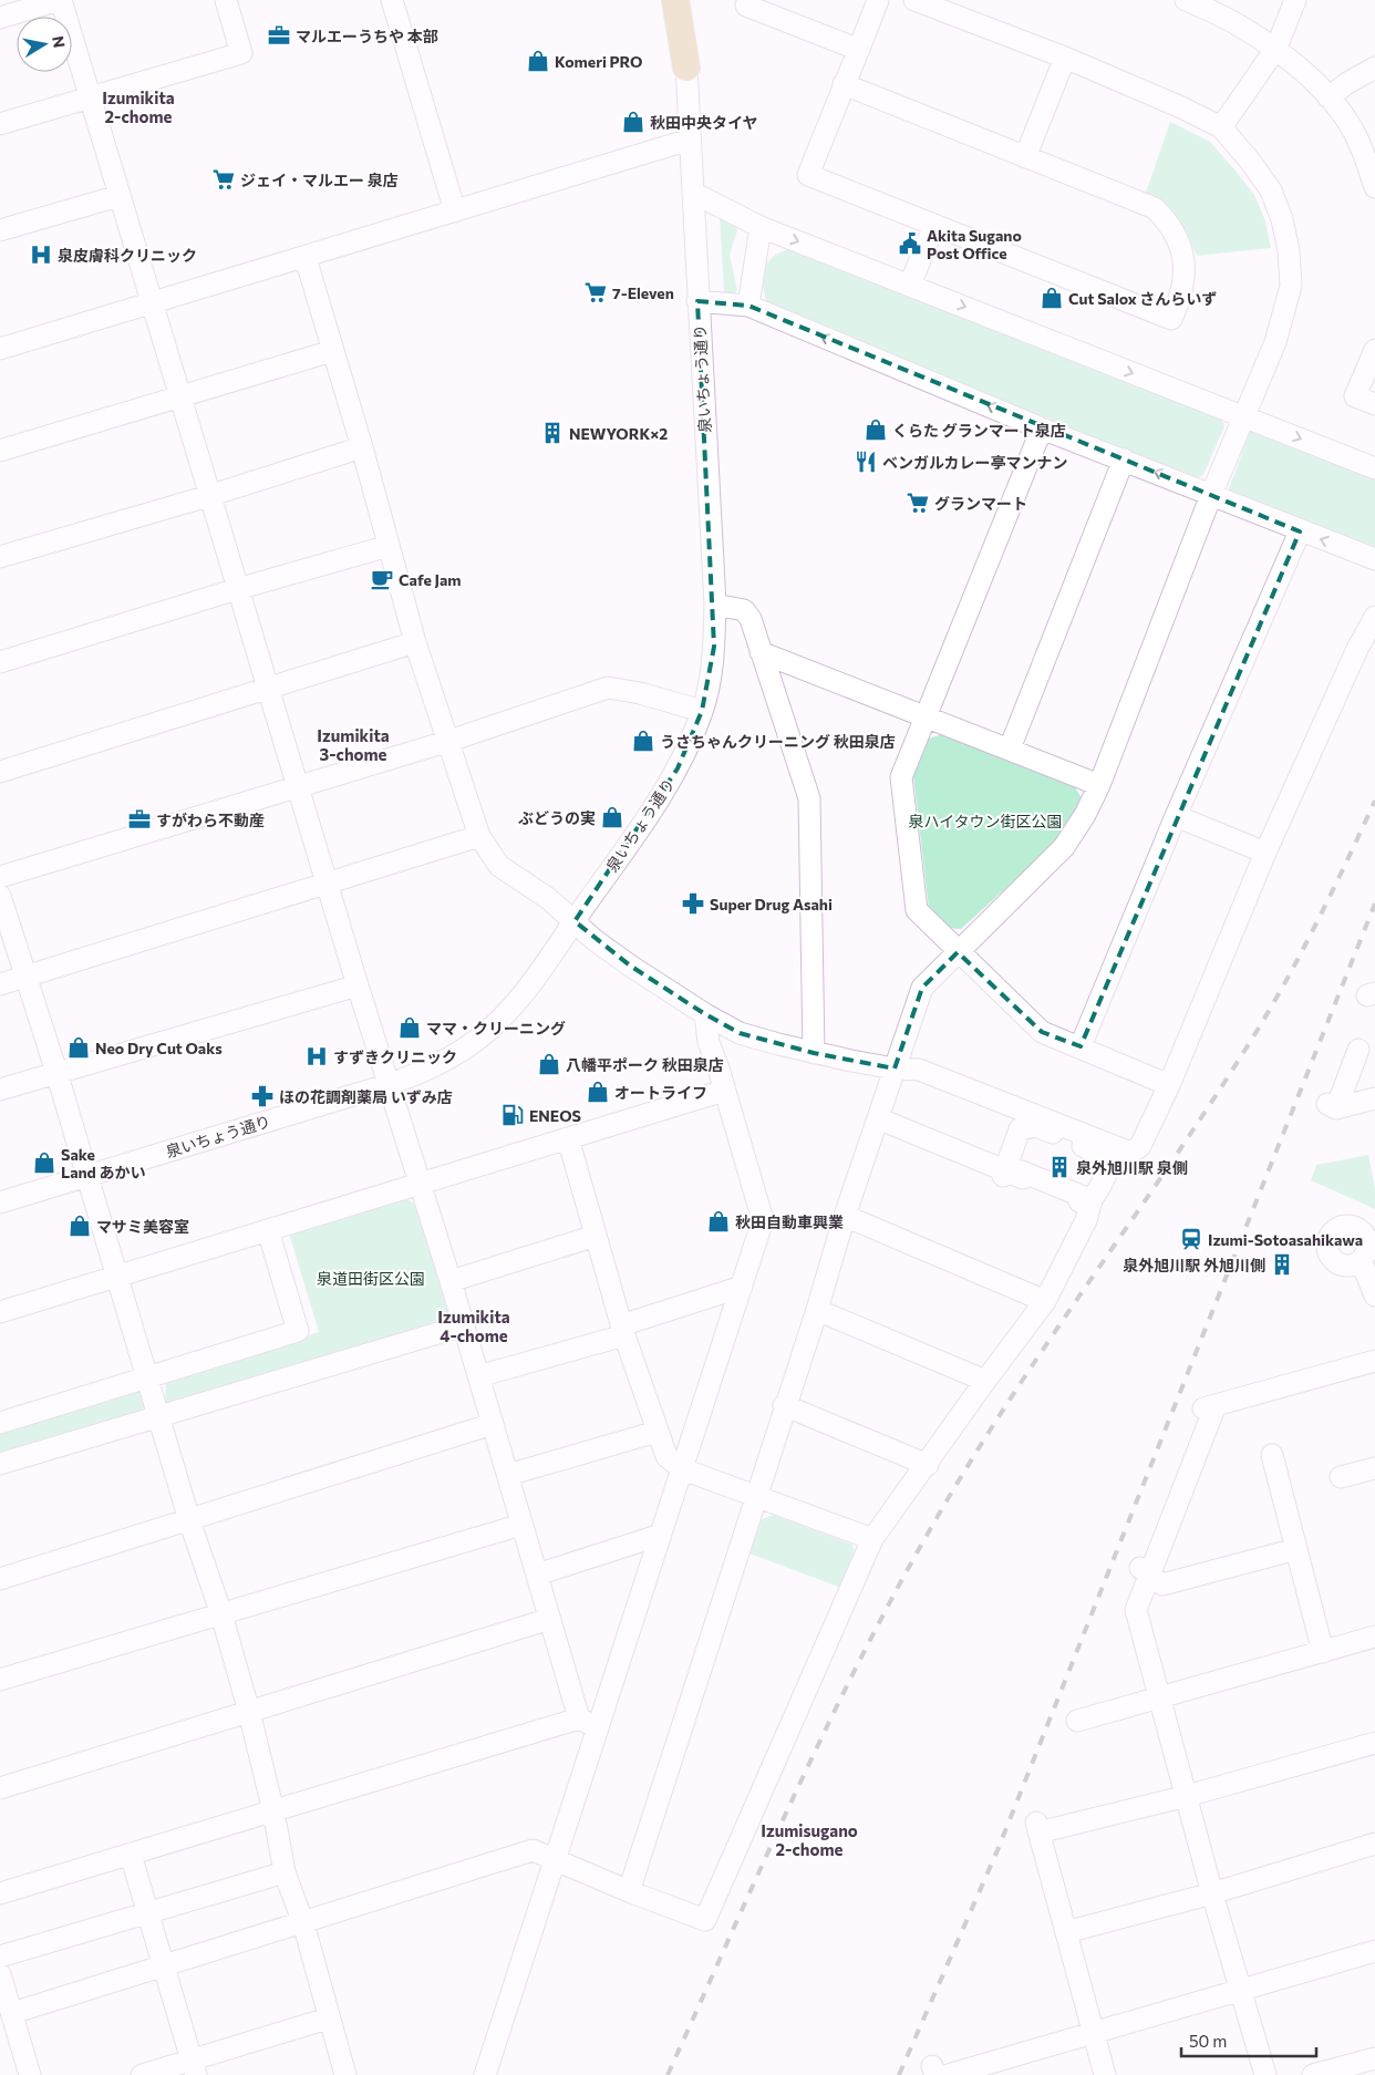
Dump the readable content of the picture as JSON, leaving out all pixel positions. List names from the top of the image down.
{
  "streets": {
    "main road": ["泉いちょう通り"]
  },
  "districts": [
    "Izumikita 2-chome",
    "Izumikita 3-chome",
    "Izumikita 4-chome",
    "Izumisugano 2-chome"
  ],
  "parks": ["泉ハイタウン街区公園", "泉道田街区公園"],
  "places": {
    "office": ["マルエーうちや 本部", "すがわら不動産"],
    "shop": [
      "Komeri PRO",
      "秋田中央タイヤ",
      "Cut Salox さんらいず",
      "くらた グランマート泉店",
      "うさちゃんクリーニング 秋田泉店",
      "ぶどうの実",
      "ママ・クリーニング",
      "Neo Dry Cut Oaks",
      "八幡平ポーク 秋田泉店",
      "オートライフ",
      "Sake Land あかい",
      "秋田自動車興業",
      "マサミ美容室"
    ],
    "supermarket": ["ジェイ・マルエー 泉店", "7-Eleven", "グランマート"],
    "public building": ["Akita Sugano Post Office"],
    "hospital": ["泉皮膚科クリニック", "すずきクリニック"],
    "building": ["NEWYORK×2", "泉外旭川駅 泉側", "泉外旭川駅 外旭川側"],
    "restaurant": ["ベンガルカレー亭マンナン"],
    "cafe": ["Cafe Jam"],
    "pharmacy": ["Super Drug Asahi", "ほの花調剤薬局 いずみ店"],
    "fuel station": ["ENEOS"],
    "station": ["Izumi-Sotoasahikawa"]
  },
  "scale_bar": "50 m",
  "north": "right"
}
